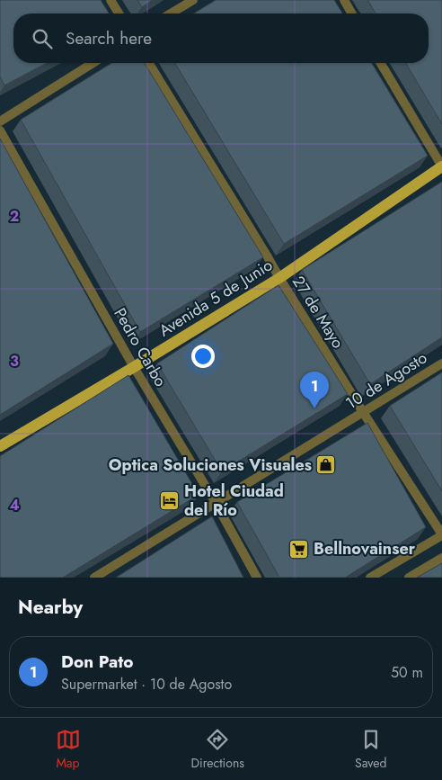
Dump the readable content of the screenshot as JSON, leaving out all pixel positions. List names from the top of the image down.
{
  "streets": {
    "main road": ["Avenida 5 de Junio"],
    "street": ["27 de Mayo", "Pedro Carbo", "10 de Agosto"]
  },
  "crossings": [
    ["Avenida 5 de Junio", "27 de Mayo"],
    ["Avenida 5 de Junio", "Pedro Carbo"],
    ["27 de Mayo", "10 de Agosto"],
    ["Pedro Carbo", "10 de Agosto"]
  ],
  "places": {
    "shop": ["Optica Soluciones Visuales"],
    "hotel": ["Hotel Ciudad del Río"],
    "supermarket": ["Bellnovainser"]
  },
  "page": {
    "search": "Search here",
    "pins": "1",
    "heading": "Nearby",
    "list": [
      {
        "mark": "1",
        "name": "Don Pato",
        "note": "Supermarket · 10 de Agosto",
        "value": "50 m"
      }
    ],
    "nav": ["Map", "Directions", "Saved"]
  },
  "grid": {
    "rows": ["2", "3", "4"]
  }
}
